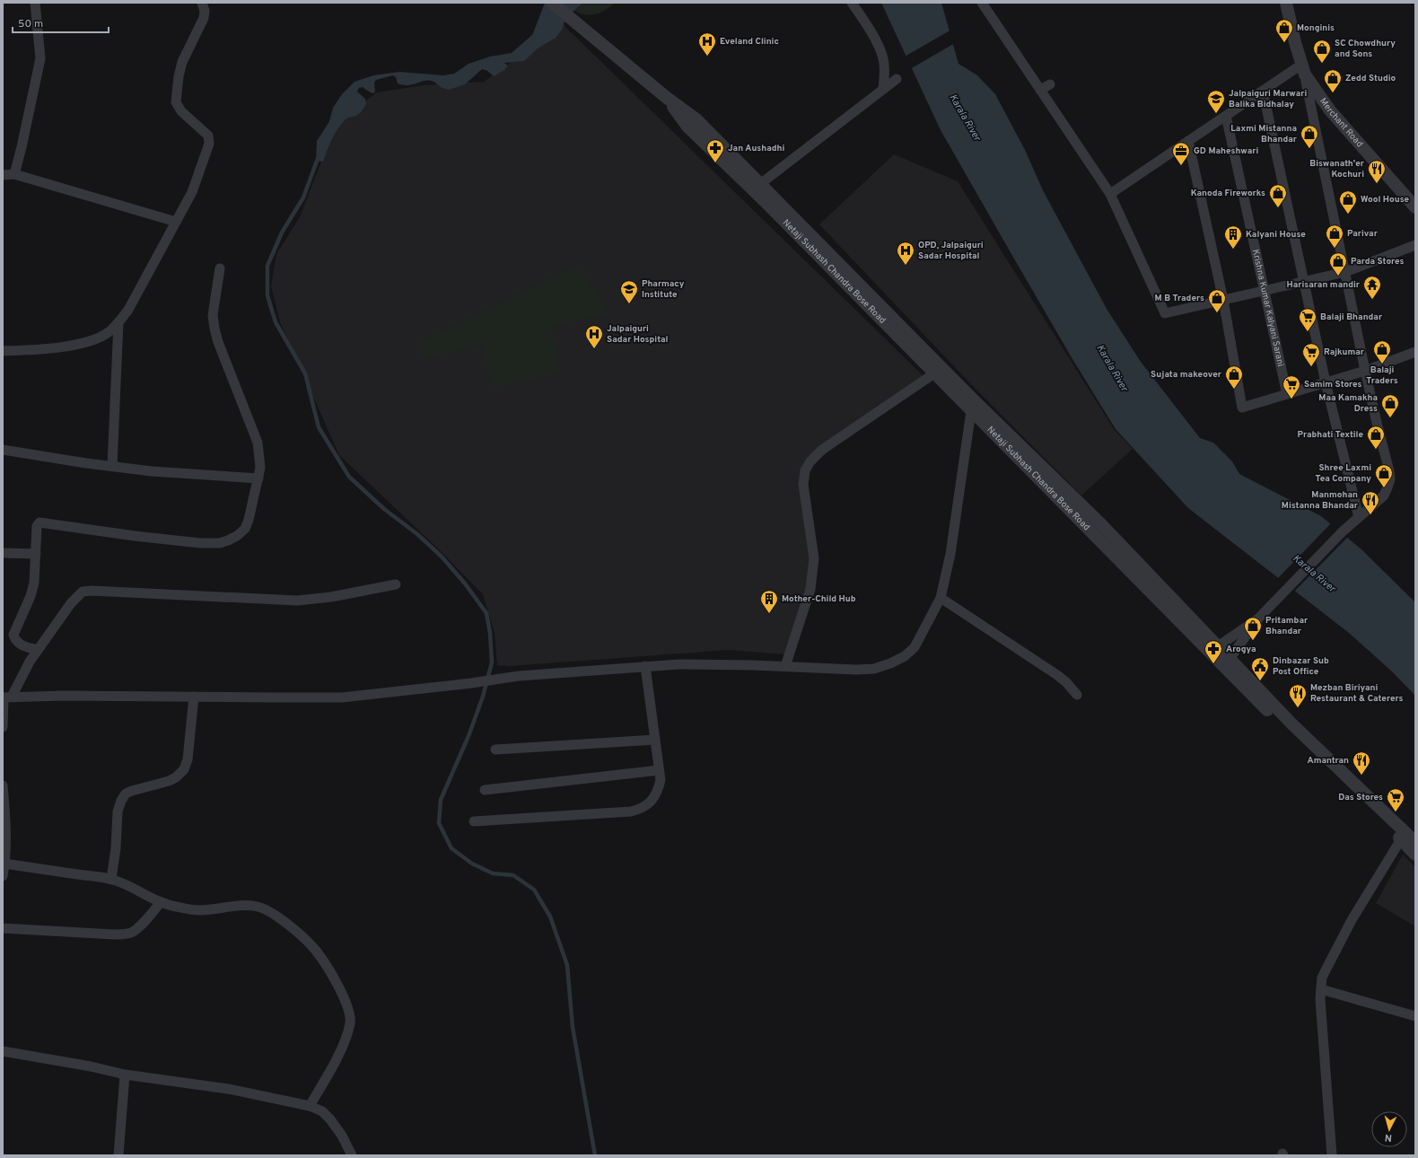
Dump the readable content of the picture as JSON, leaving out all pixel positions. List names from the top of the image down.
{
  "streets": {
    "street": ["Merchant Road", "Netaji Subhash Chandra Bose Road", "Krishna Kumar Kalyani Sarani"]
  },
  "water": ["Karala River"],
  "places": {
    "shop": [
      "Monginis",
      "SC Chowdhury and Sons",
      "Zedd Studio",
      "Laxmi Mistanna Bhandar",
      "Kanoda Fireworks",
      "Wool House",
      "Parivar",
      "Parda Stores",
      "M B Traders",
      "Balaji Traders",
      "Sujata makeover",
      "Maa Kamakha Dress",
      "Prabhati Textile",
      "Shree Laxmi Tea Company",
      "Pritambar Bhandar"
    ],
    "hospital": ["Eveland Clinic", "OPD, Jalpaiguri Sadar Hospital", "Jalpaiguri Sadar Hospital"],
    "school or university": ["Jalpaiguri Marwari Balika Bidhalay", "Pharmacy Institute"],
    "pharmacy": ["Jan Aushadhi", "Arogya"],
    "office": ["GD Maheshwari"],
    "restaurant": [
      "Biswanath'er Kochuri",
      "Manmohan Mistanna Bhandar",
      "Mezban Biriyani Restaurant & Caterers",
      "Amantran"
    ],
    "building": ["Kalyani House", "Mother-Child Hub"],
    "temple": ["Harisaran mandir"],
    "supermarket": [
      "Balaji Bhandar",
      "Rajkumar",
      "Samim Stores",
      "Das Stores"
    ],
    "public building": ["Dinbazar Sub Post Office"]
  },
  "scale_bar": "50 m",
  "north": "bottom"
}
